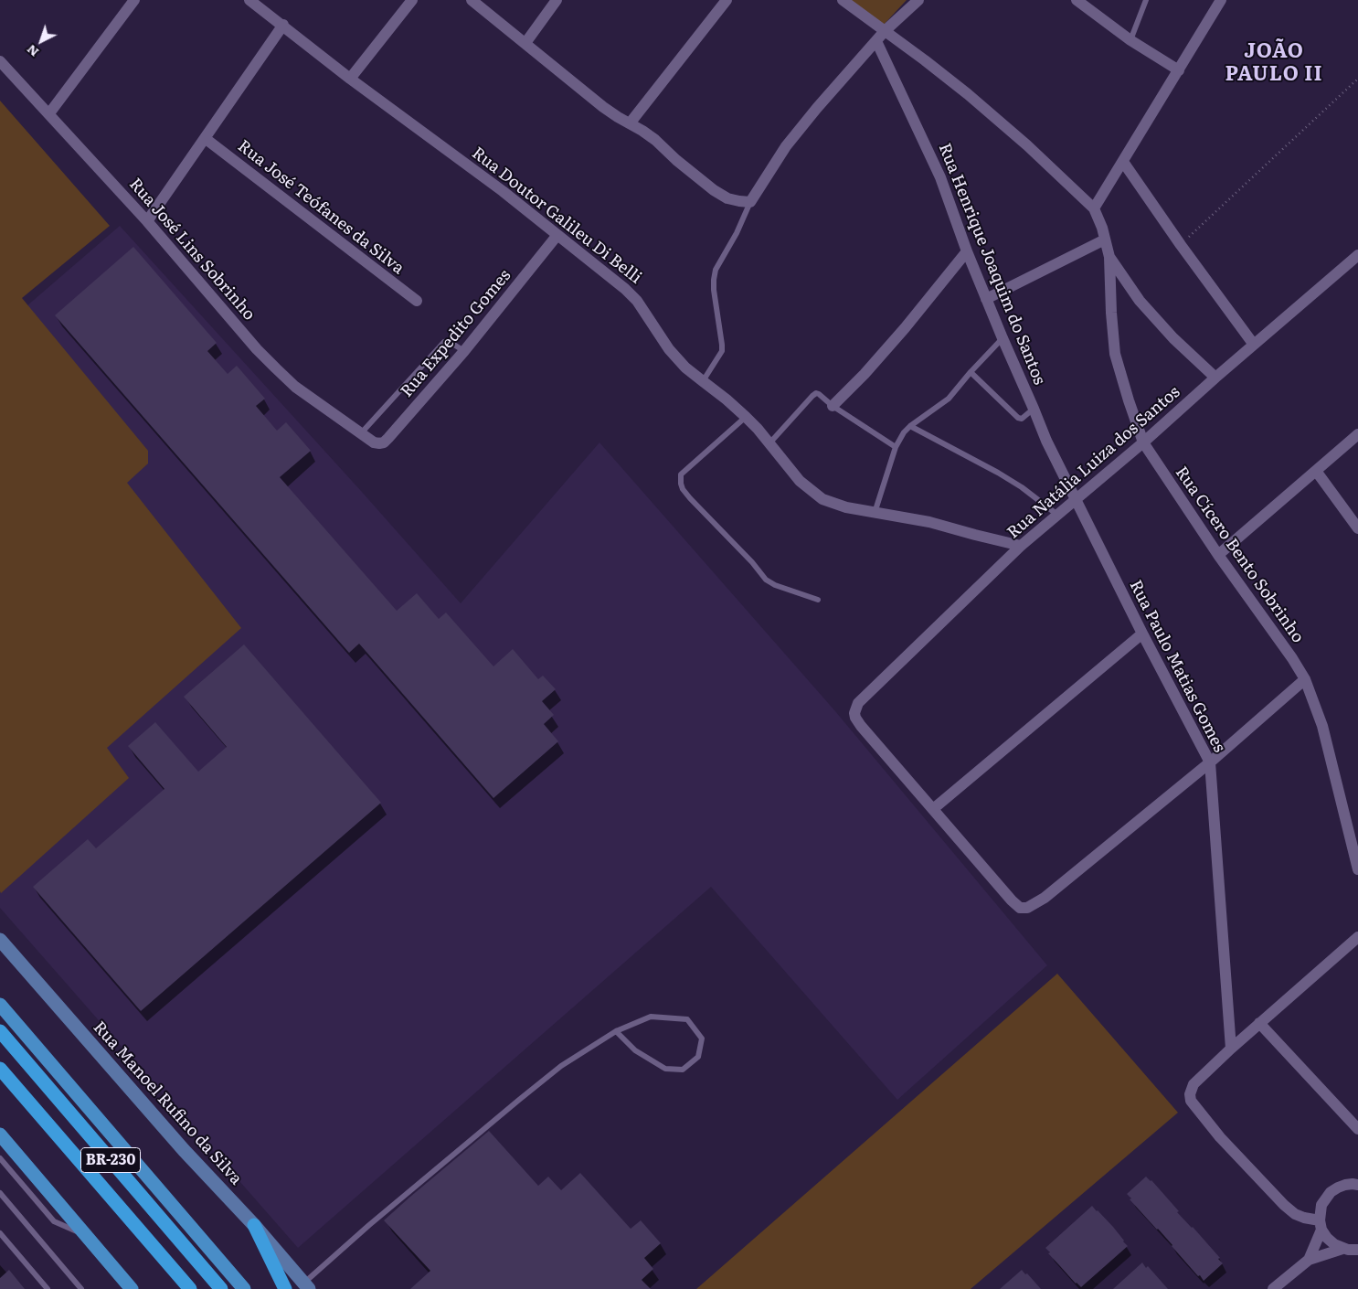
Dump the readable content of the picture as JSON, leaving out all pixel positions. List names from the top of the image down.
{
  "streets": {
    "highway": ["BR-230"],
    "main road": ["Rua Manoel Rufino da Silva"],
    "street": [
      "Rua José Teófanes da Silva",
      "Rua Doutor Galileu Di Belli",
      "Rua José Lins Sobrinho",
      "Rua Henrique Joaquim do Santos",
      "Rua Expedito Gomes",
      "Rua Natália Luiza dos Santos",
      "Rua Cícero Bento Sobrinho",
      "Rua Paulo Matias Gomes"
    ]
  },
  "crossings": [
    ["Rua Doutor Galileu Di Belli", "Rua Expedito Gomes"],
    ["Rua Doutor Galileu Di Belli", "Rua Natália Luiza dos Santos"],
    ["Rua José Lins Sobrinho", "Rua Expedito Gomes"],
    ["Rua Henrique Joaquim do Santos", "Rua Natália Luiza dos Santos"],
    ["Rua Henrique Joaquim do Santos", "Rua Paulo Matias Gomes"],
    ["Rua Natália Luiza dos Santos", "Rua Cícero Bento Sobrinho"],
    ["Rua Natália Luiza dos Santos", "Rua Paulo Matias Gomes"]
  ],
  "districts": ["JOÃO PAULO II"],
  "north": "bottom left"
}
